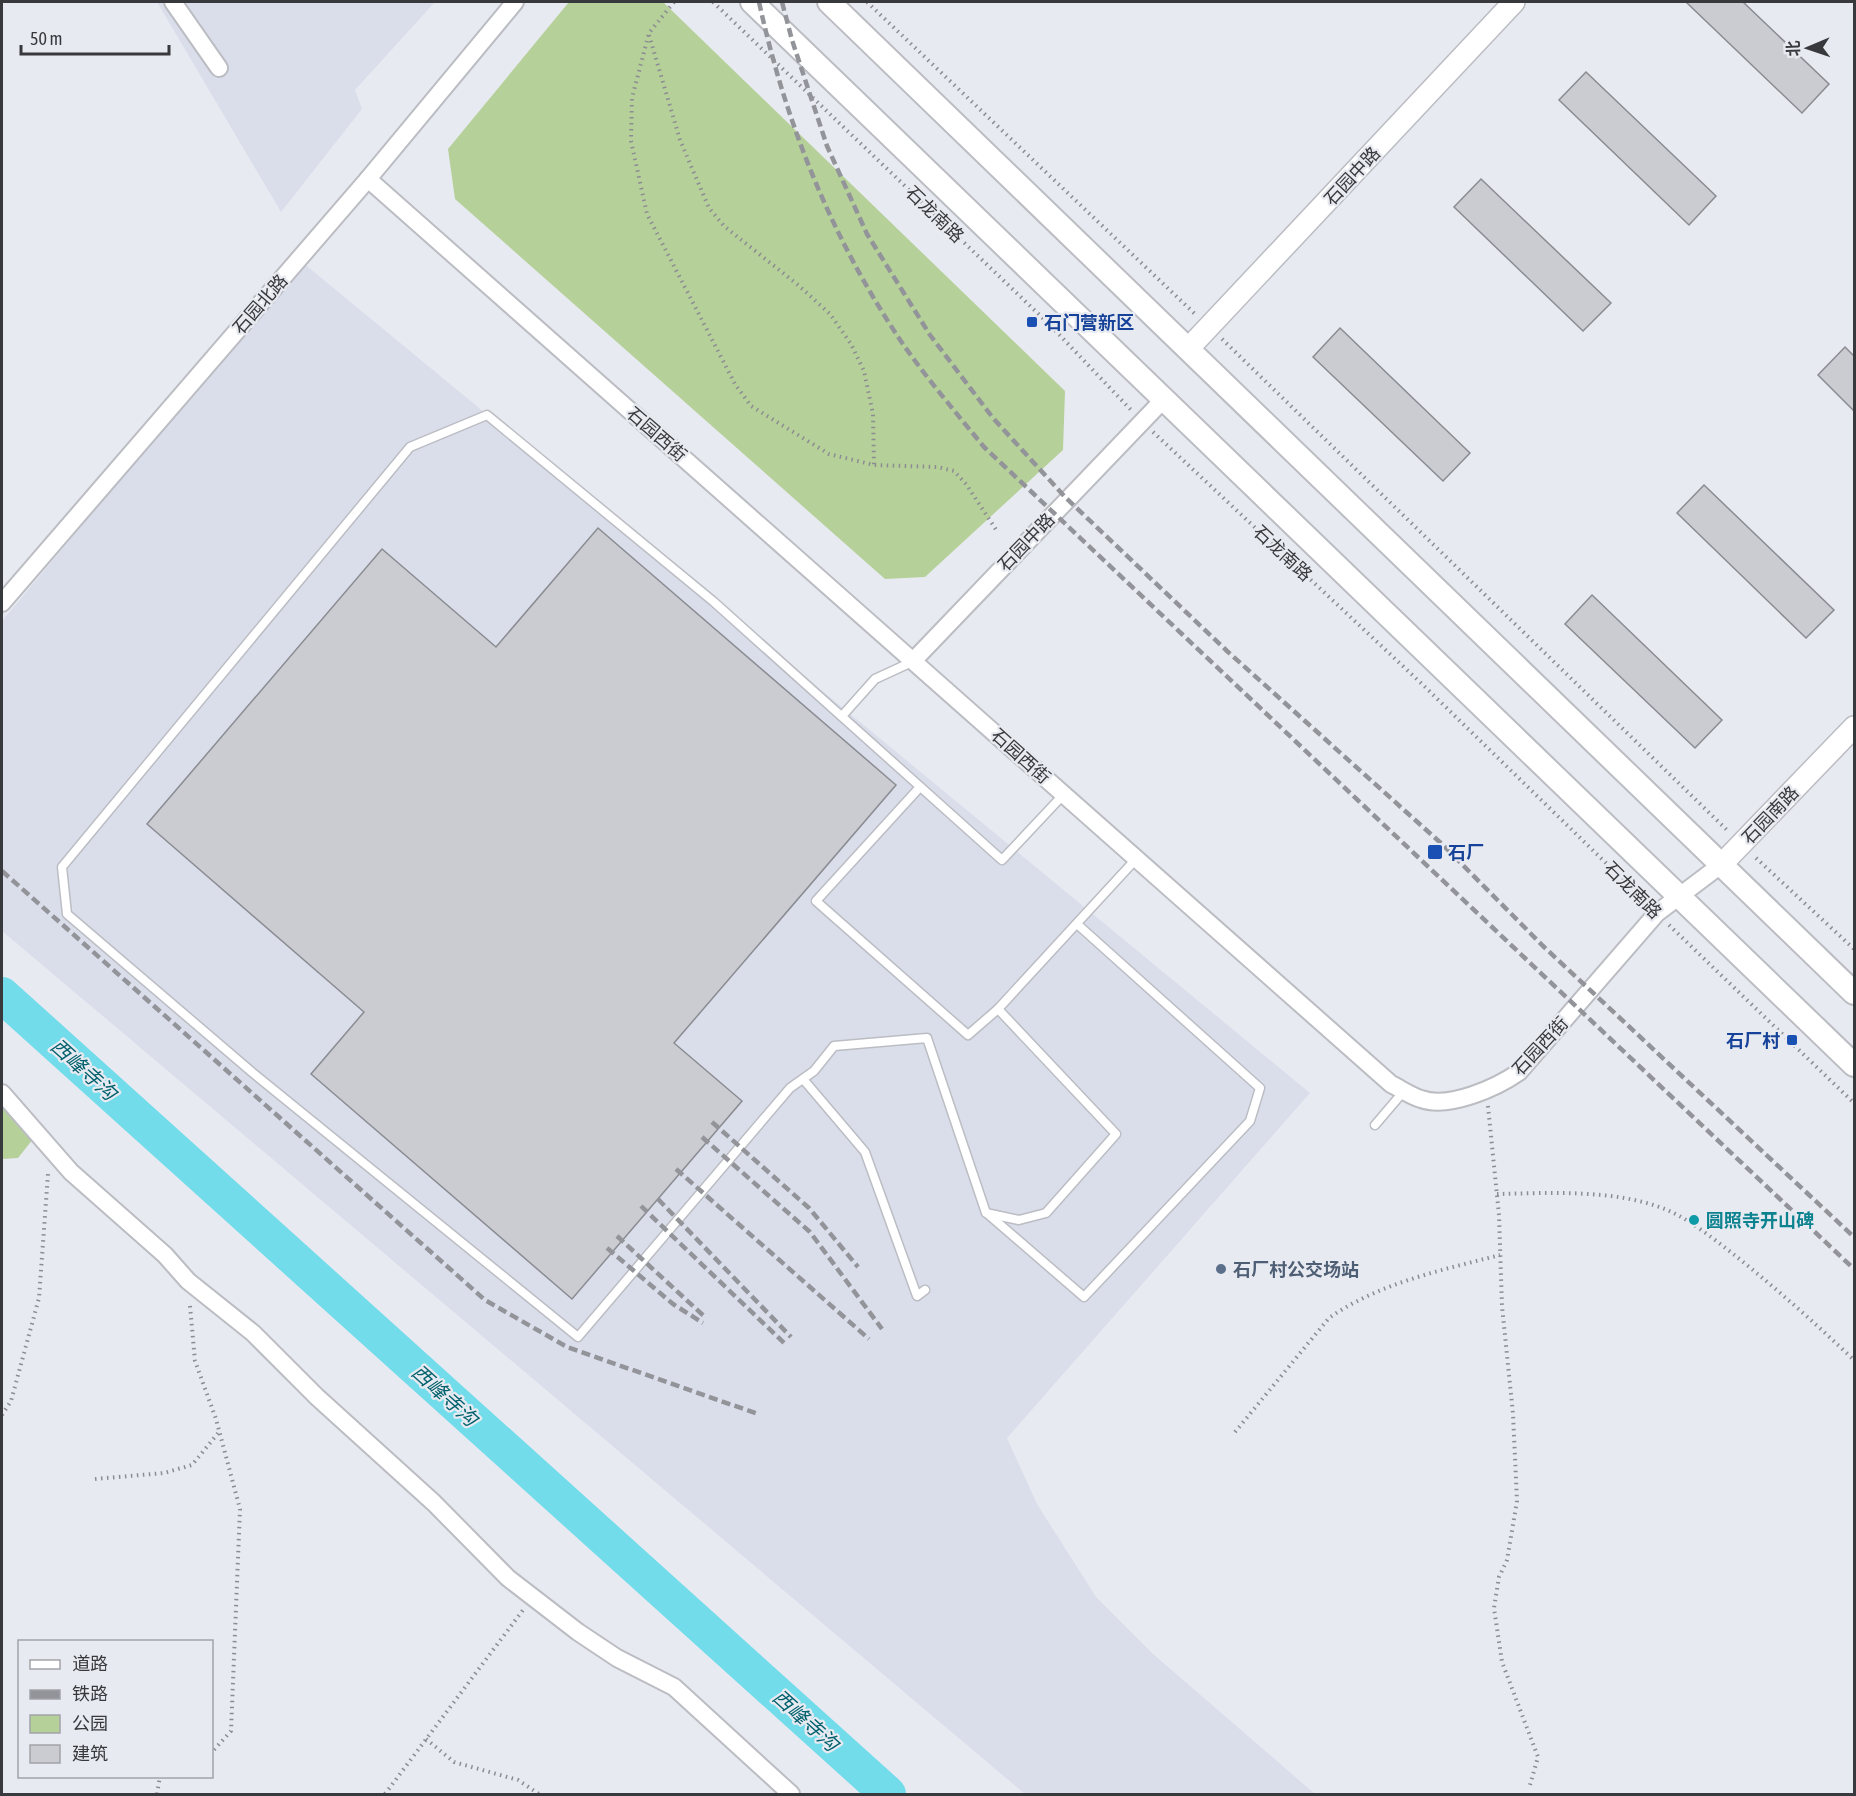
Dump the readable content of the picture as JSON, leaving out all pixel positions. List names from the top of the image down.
{
  "streets": {
    "main road": ["石龙南路"],
    "street": [
      "石园中路",
      "石园北路",
      "石园西街",
      "石园南路"
    ]
  },
  "crossings": [
    ["石园中路", "石龙南路"],
    ["石园中路", "石园西街"],
    ["石龙南路", "石园西街"],
    ["石龙南路", "石园南路"],
    ["石园北路", "石园西街"],
    ["石园西街", "石园南路"]
  ],
  "water": ["西峰寺沟"],
  "places": {
    "transit": ["石门营新区", "石厂", "石厂村"],
    "other": ["圆照寺开山碑", "石厂村公交场站"]
  },
  "legend": [
    "道路",
    "铁路",
    "公园",
    "建筑"
  ],
  "scale_bar": "50 m",
  "north": "left"
}
